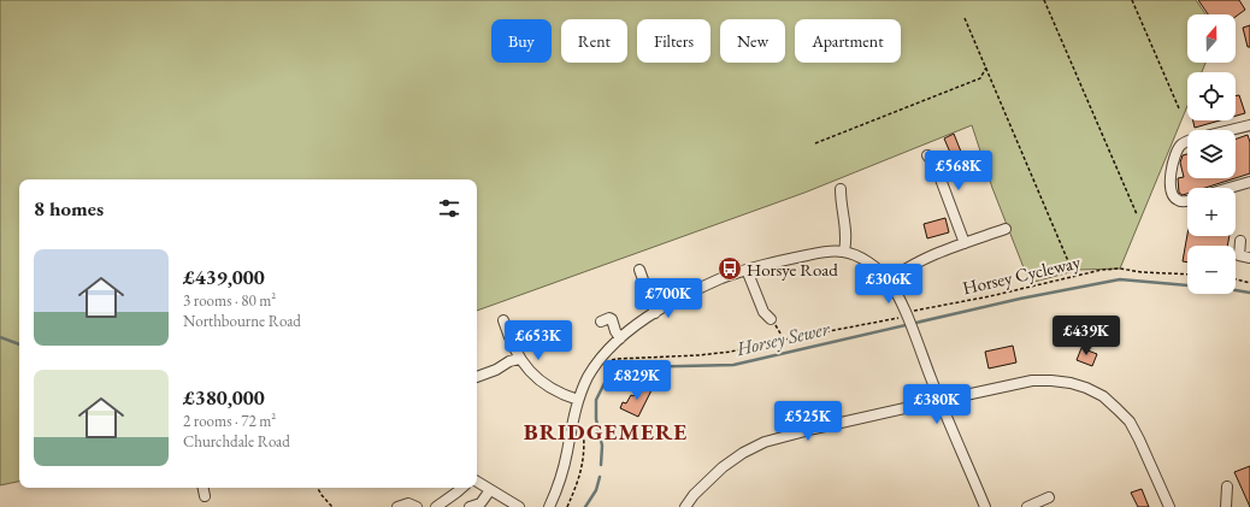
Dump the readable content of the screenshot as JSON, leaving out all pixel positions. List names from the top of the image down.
{
  "streets": {
    "path": ["Horsey Cycleway"]
  },
  "districts": ["BRIDGEMERE"],
  "water": ["Horsey Sewer"],
  "places": {
    "bus stop": ["Horsye Road"]
  },
  "north": "top",
  "page": {
    "map_buttons": ["+", "−"],
    "chip": [
      "Buy",
      "Rent",
      "Filters",
      "New",
      "Apartment"
    ],
    "price": [
      "£568K",
      "£306K",
      "£700K",
      "£439K",
      "£653K",
      "£829K",
      "£380K",
      "£525K"
    ],
    "heading": "8 homes",
    "list": [
      {
        "name": "£439,000",
        "note": "3 rooms · 80 m² · Northbourne Road"
      },
      {
        "name": "£380,000",
        "note": "2 rooms · 72 m² · Churchdale Road"
      }
    ]
  }
}
